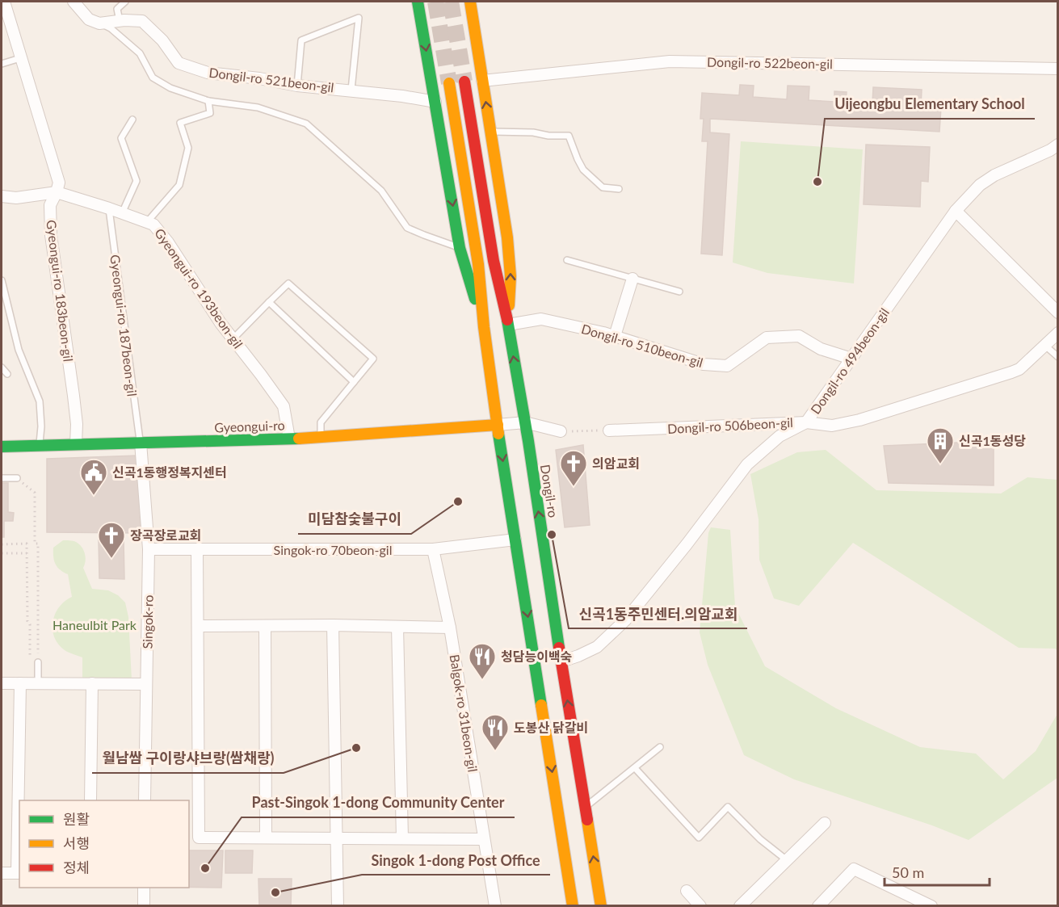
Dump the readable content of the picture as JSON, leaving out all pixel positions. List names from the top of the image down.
{
  "streets": {
    "street": [
      "Dongil-ro 522beon-gil",
      "Dongil-ro 521beon-gil",
      "Gyeongui-ro 193beon-gil",
      "Gyeongui-ro 183beon-gil",
      "Dongil-ro 510beon-gil",
      "Dongil-ro 494beon-gil",
      "Dongil-ro 506beon-gil",
      "Gyeongui-ro",
      "Dongil-ro",
      "Singok-ro 70beon-gil",
      "Singok-ro",
      "Balgok-ro 31beon-gil"
    ],
    "lane": ["Gyeongui-ro 187beon-gil"]
  },
  "crossings": [
    ["Gyeongui-ro 193beon-gil", "Gyeongui-ro 183beon-gil"],
    ["Gyeongui-ro 193beon-gil", "Gyeongui-ro 187beon-gil"],
    ["Gyeongui-ro 193beon-gil", "Gyeongui-ro"],
    ["Gyeongui-ro 183beon-gil", "Gyeongui-ro"],
    ["Gyeongui-ro 187beon-gil", "Gyeongui-ro"],
    ["Gyeongui-ro 187beon-gil", "Singok-ro"],
    ["Dongil-ro 510beon-gil", "Dongil-ro 494beon-gil"],
    ["Dongil-ro 510beon-gil", "Dongil-ro"],
    ["Dongil-ro 494beon-gil", "Dongil-ro 506beon-gil"],
    ["Dongil-ro 494beon-gil", "Dongil-ro"],
    ["Gyeongui-ro", "Singok-ro"],
    ["Singok-ro 70beon-gil", "Singok-ro"],
    ["Singok-ro 70beon-gil", "Balgok-ro 31beon-gil"]
  ],
  "parks": ["Haneulbit Park"],
  "places": {
    "other": [
      "Uijeongbu Elementary School",
      "미담참숯불구이",
      "신곡1동주민센터.의암교회",
      "월남쌈 구이랑샤브랑(쌈채랑)",
      "Past-Singok 1-dong Community Center",
      "Singok 1-dong Post Office"
    ],
    "building": ["신곡1동성당"],
    "church": ["의암교회", "장곡장로교회"],
    "public building": ["신곡1동행정복지센터"],
    "restaurant": ["청담능이백숙", "도봉산 닭갈비"]
  },
  "legend": ["원활", "서행", "정체"],
  "scale_bar": "50 m"
}
